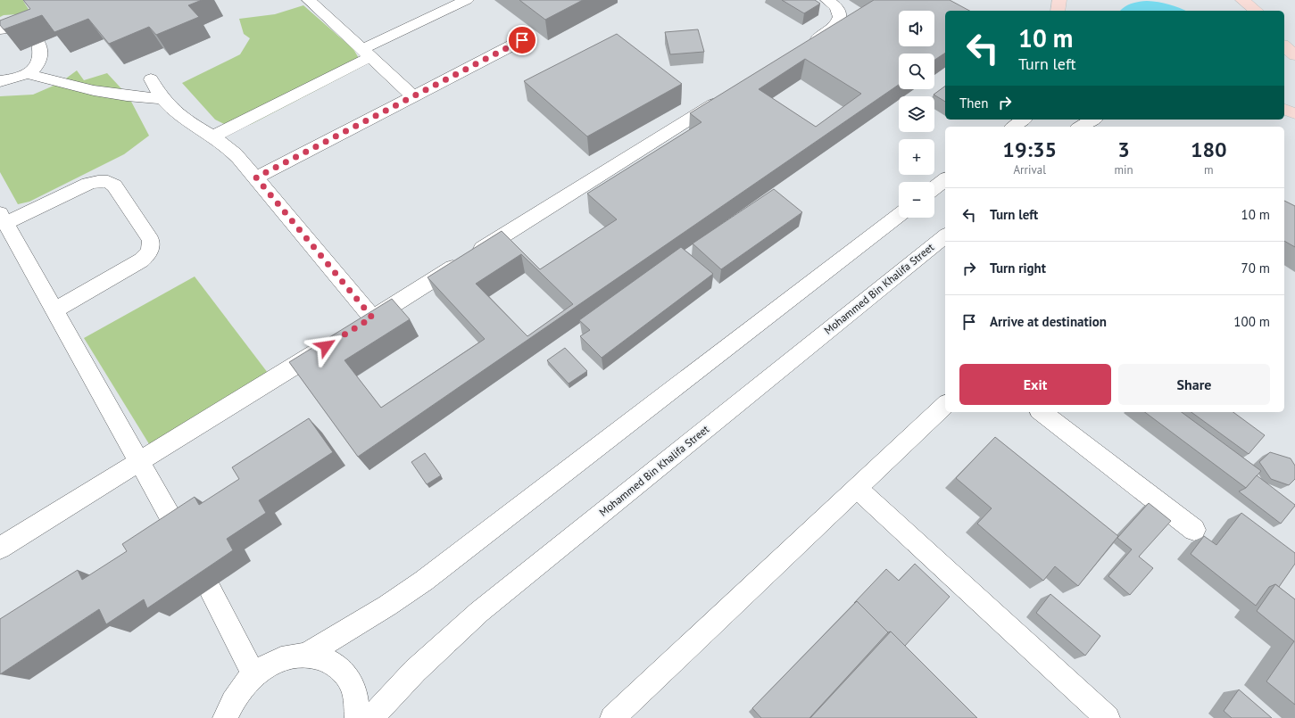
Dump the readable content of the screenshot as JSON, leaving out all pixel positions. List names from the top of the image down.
{
  "streets": {
    "street": ["Mohammed Bin Khalifa Street"]
  },
  "page": {
    "map_buttons": ["+", "−"],
    "turn": ["10 m", "Turn left"],
    "then": "Then",
    "eta": [
      "19:35",
      "Arrival",
      "3",
      "min",
      "180",
      "m"
    ],
    "list": [
      {
        "name": "Turn left",
        "value": "10 m"
      },
      {
        "name": "Turn right",
        "value": "70 m"
      },
      {
        "name": "Arrive at destination",
        "value": "100 m"
      }
    ],
    "buttons": ["Exit", "Share"]
  }
}
